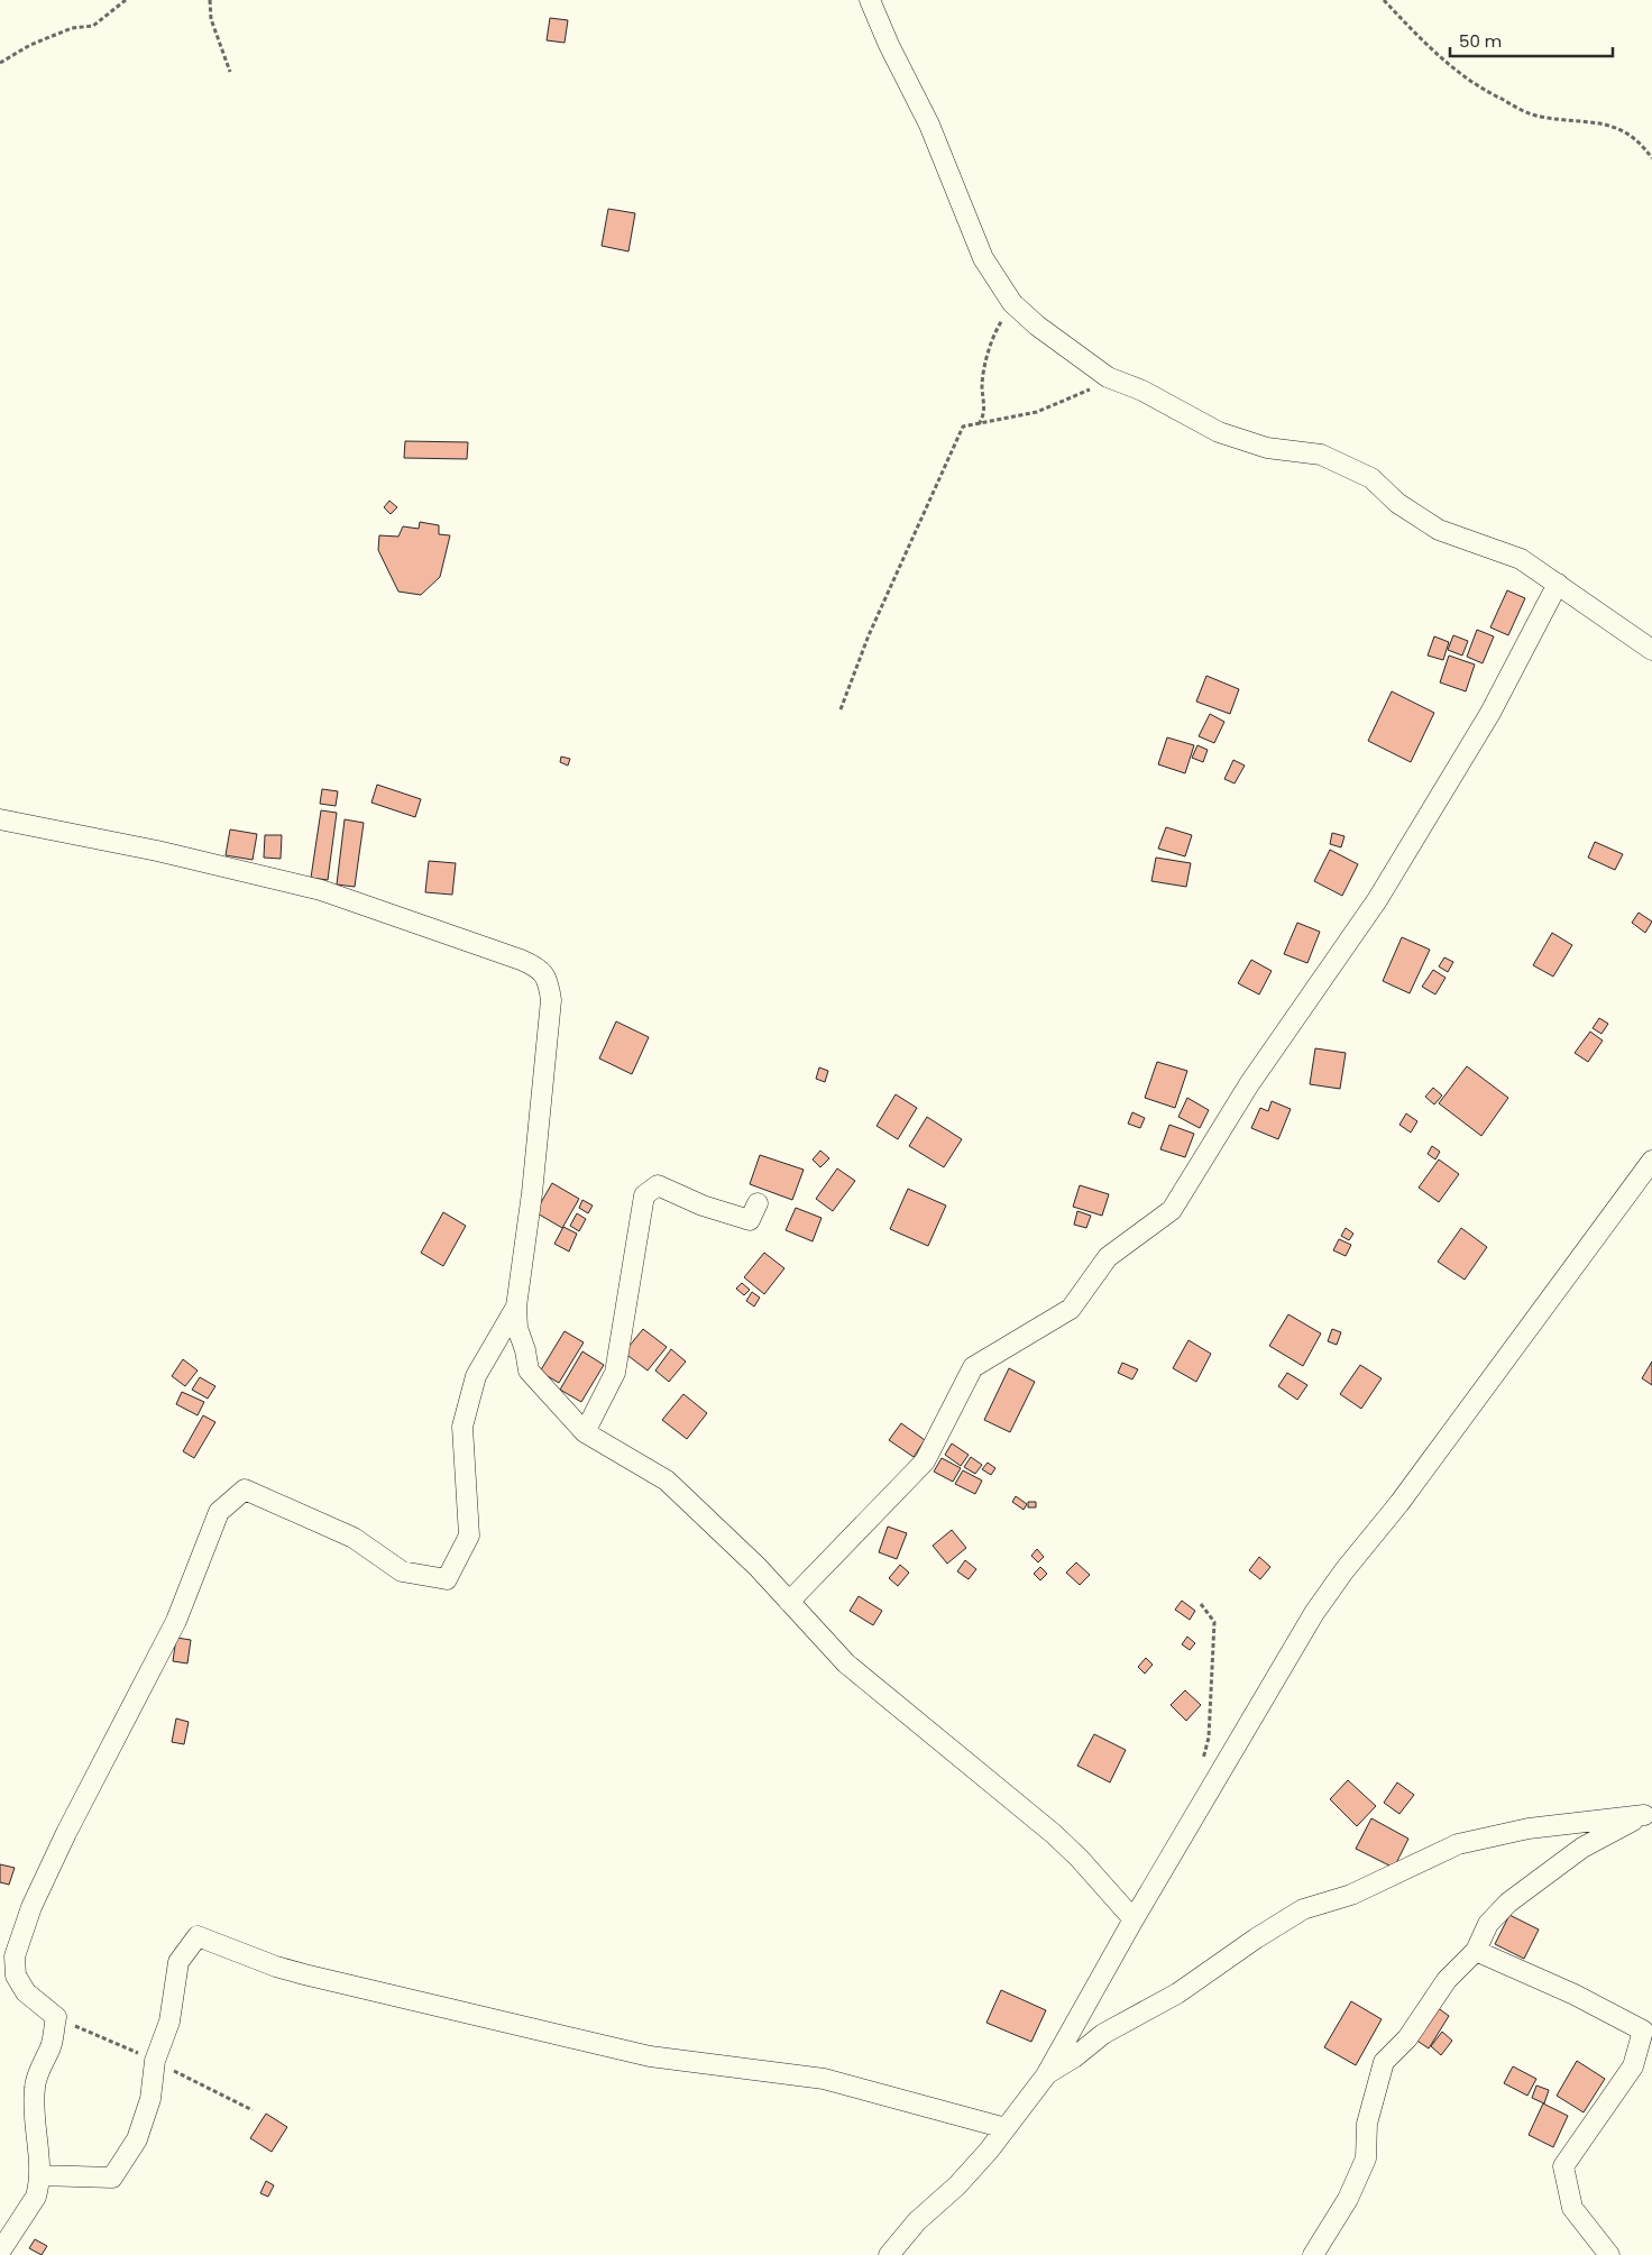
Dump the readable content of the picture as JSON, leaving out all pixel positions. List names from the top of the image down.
{
  "scale_bar": "50 m"
}
